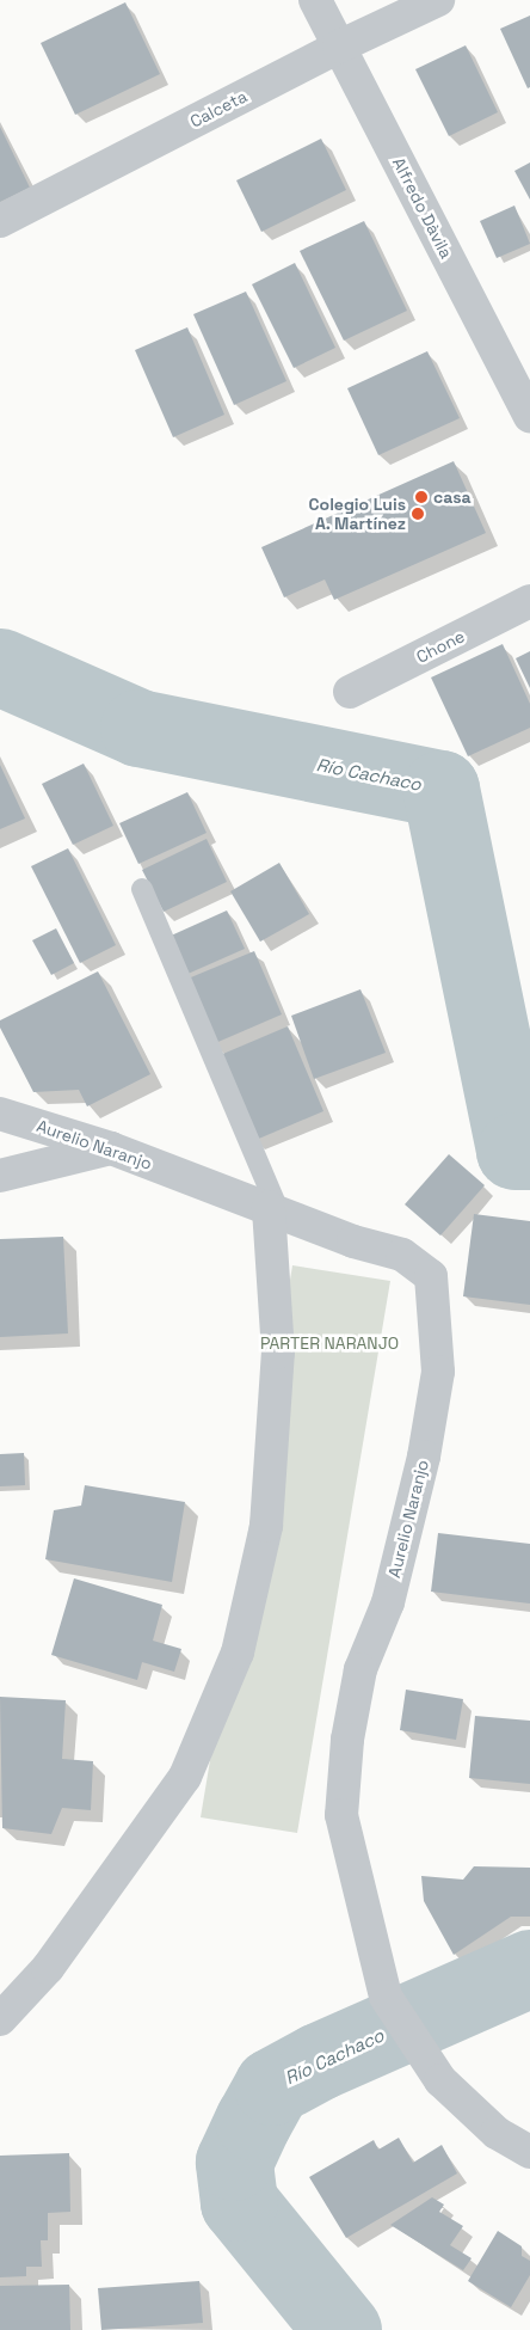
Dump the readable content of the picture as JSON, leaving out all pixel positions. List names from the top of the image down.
{
  "streets": {
    "street": [
      "Calceta",
      "Alfredo Dàvila",
      "Chone",
      "Aurelio Naranjo"
    ]
  },
  "crossings": [
    ["Calceta", "Alfredo Dàvila"]
  ],
  "water": ["Río Cachaco"],
  "parks": ["PARTER NARANJO"],
  "places": ["casa", "Colegio Luis A. Martínez"]
}
